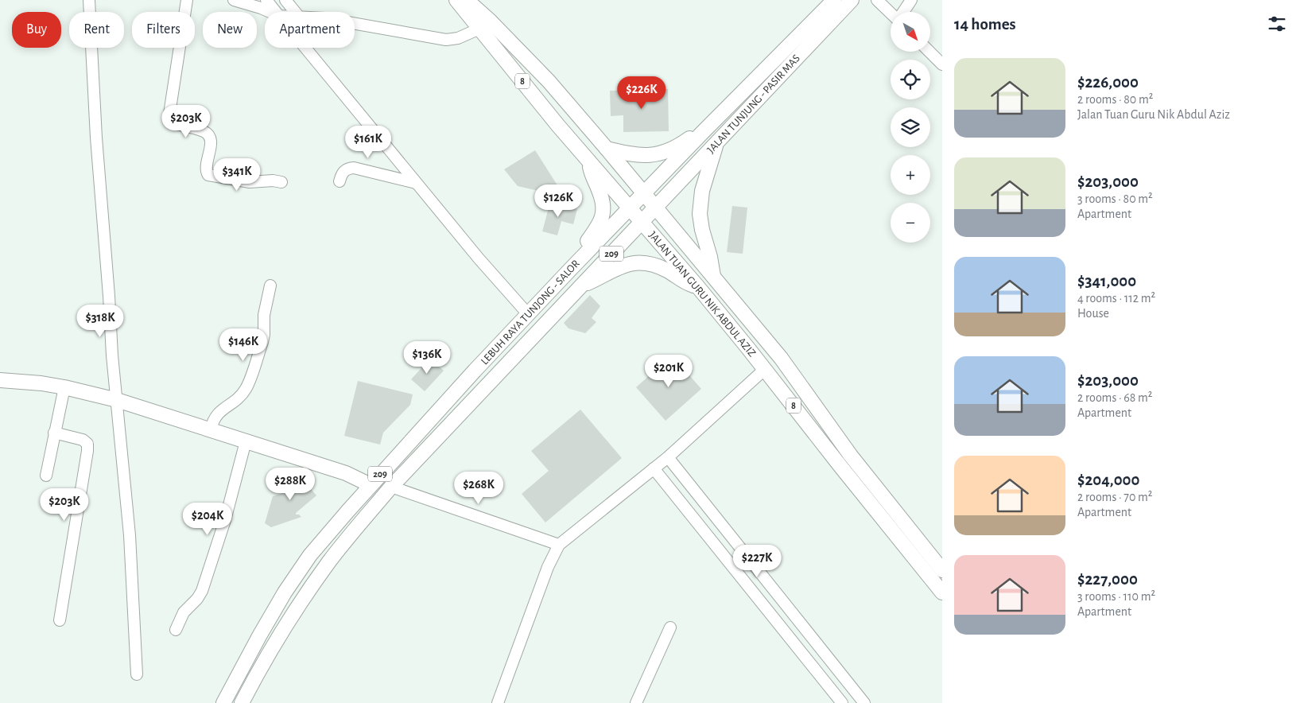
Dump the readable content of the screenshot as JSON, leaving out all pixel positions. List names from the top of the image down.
{
  "streets": {
    "main road": [
      "8",
      "JALAN TUNJUNG - PASIR MAS",
      "209",
      "JALAN TUAN GURU NIK ABDUL AZIZ",
      "LEBUH RAYA TUNJONG - SALOR"
    ]
  },
  "crossings": [
    ["JALAN TUNJUNG - PASIR MAS", "JALAN TUAN GURU NIK ABDUL AZIZ"],
    ["JALAN TUNJUNG - PASIR MAS", "LEBUH RAYA TUNJONG - SALOR"],
    ["JALAN TUAN GURU NIK ABDUL AZIZ", "LEBUH RAYA TUNJONG - SALOR"]
  ],
  "north": "bottom right",
  "page": {
    "heading": "14 homes",
    "map_buttons": ["+", "−"],
    "chip": [
      "Buy",
      "Rent",
      "Filters",
      "New",
      "Apartment"
    ],
    "list": [
      {
        "name": "$226,000",
        "note": "2 rooms · 80 m² · Jalan Tuan Guru Nik Abdul Aziz"
      },
      {
        "name": "$203,000",
        "note": "3 rooms · 80 m² · Apartment"
      },
      {
        "name": "$341,000",
        "note": "4 rooms · 112 m² · House"
      },
      {
        "name": "$203,000",
        "note": "2 rooms · 68 m² · Apartment"
      },
      {
        "name": "$204,000",
        "note": "2 rooms · 70 m² · Apartment"
      },
      {
        "name": "$227,000",
        "note": "3 rooms · 110 m² · Apartment"
      }
    ],
    "price": [
      "$226K",
      "$203K",
      "$161K",
      "$341K",
      "$126K",
      "$318K",
      "$146K",
      "$136K",
      "$201K",
      "$288K",
      "$268K",
      "$203K",
      "$204K",
      "$227K"
    ]
  }
}
